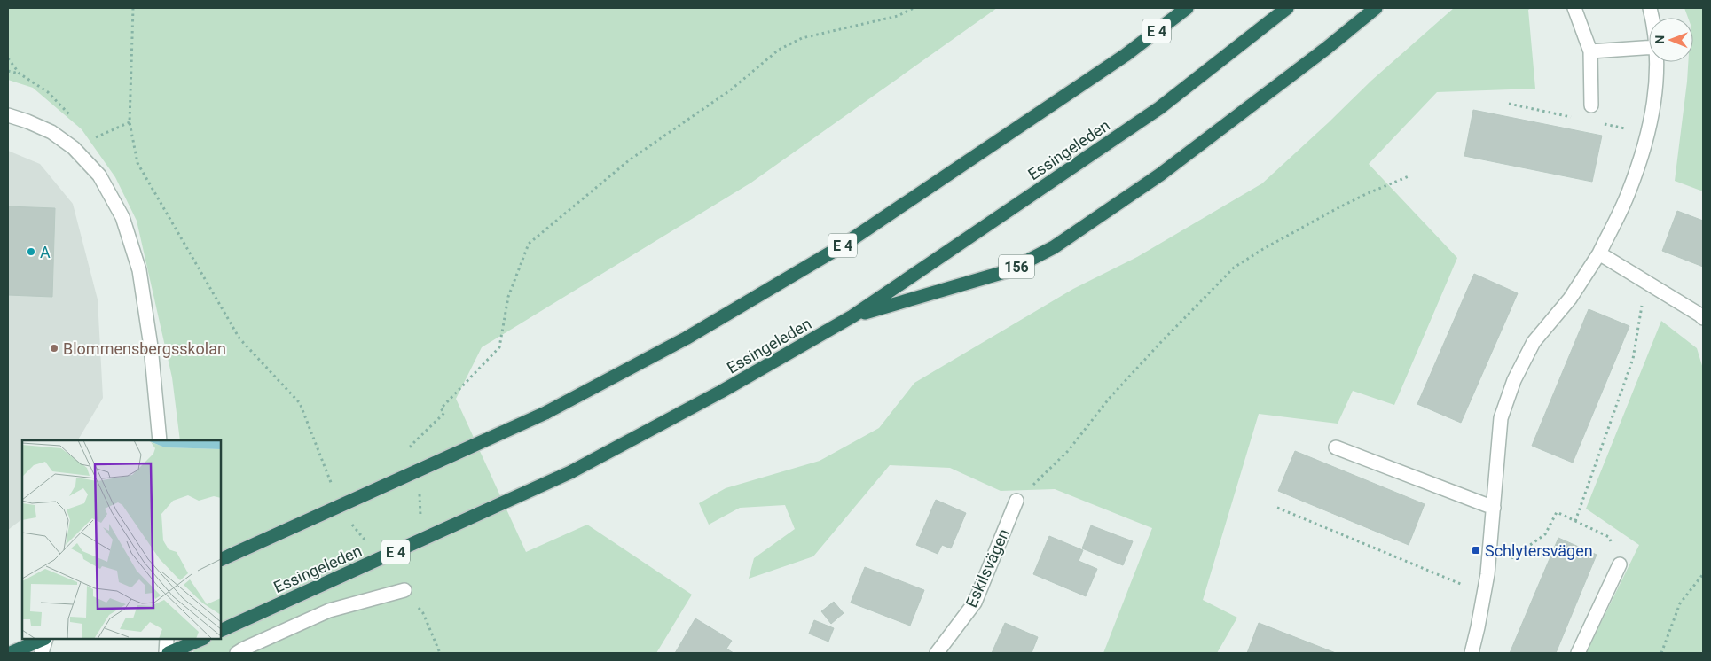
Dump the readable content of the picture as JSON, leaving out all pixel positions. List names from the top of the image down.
{
  "streets": {
    "highway": ["E 4", "Essingeleden", "156"],
    "street": ["Eskilsvägen"]
  },
  "crossings": [
    ["Essingeleden", "156"]
  ],
  "places": {
    "other": ["A", "Blommensbergsskolan"],
    "transit": ["Schlytersvägen"]
  },
  "north": "left"
}
